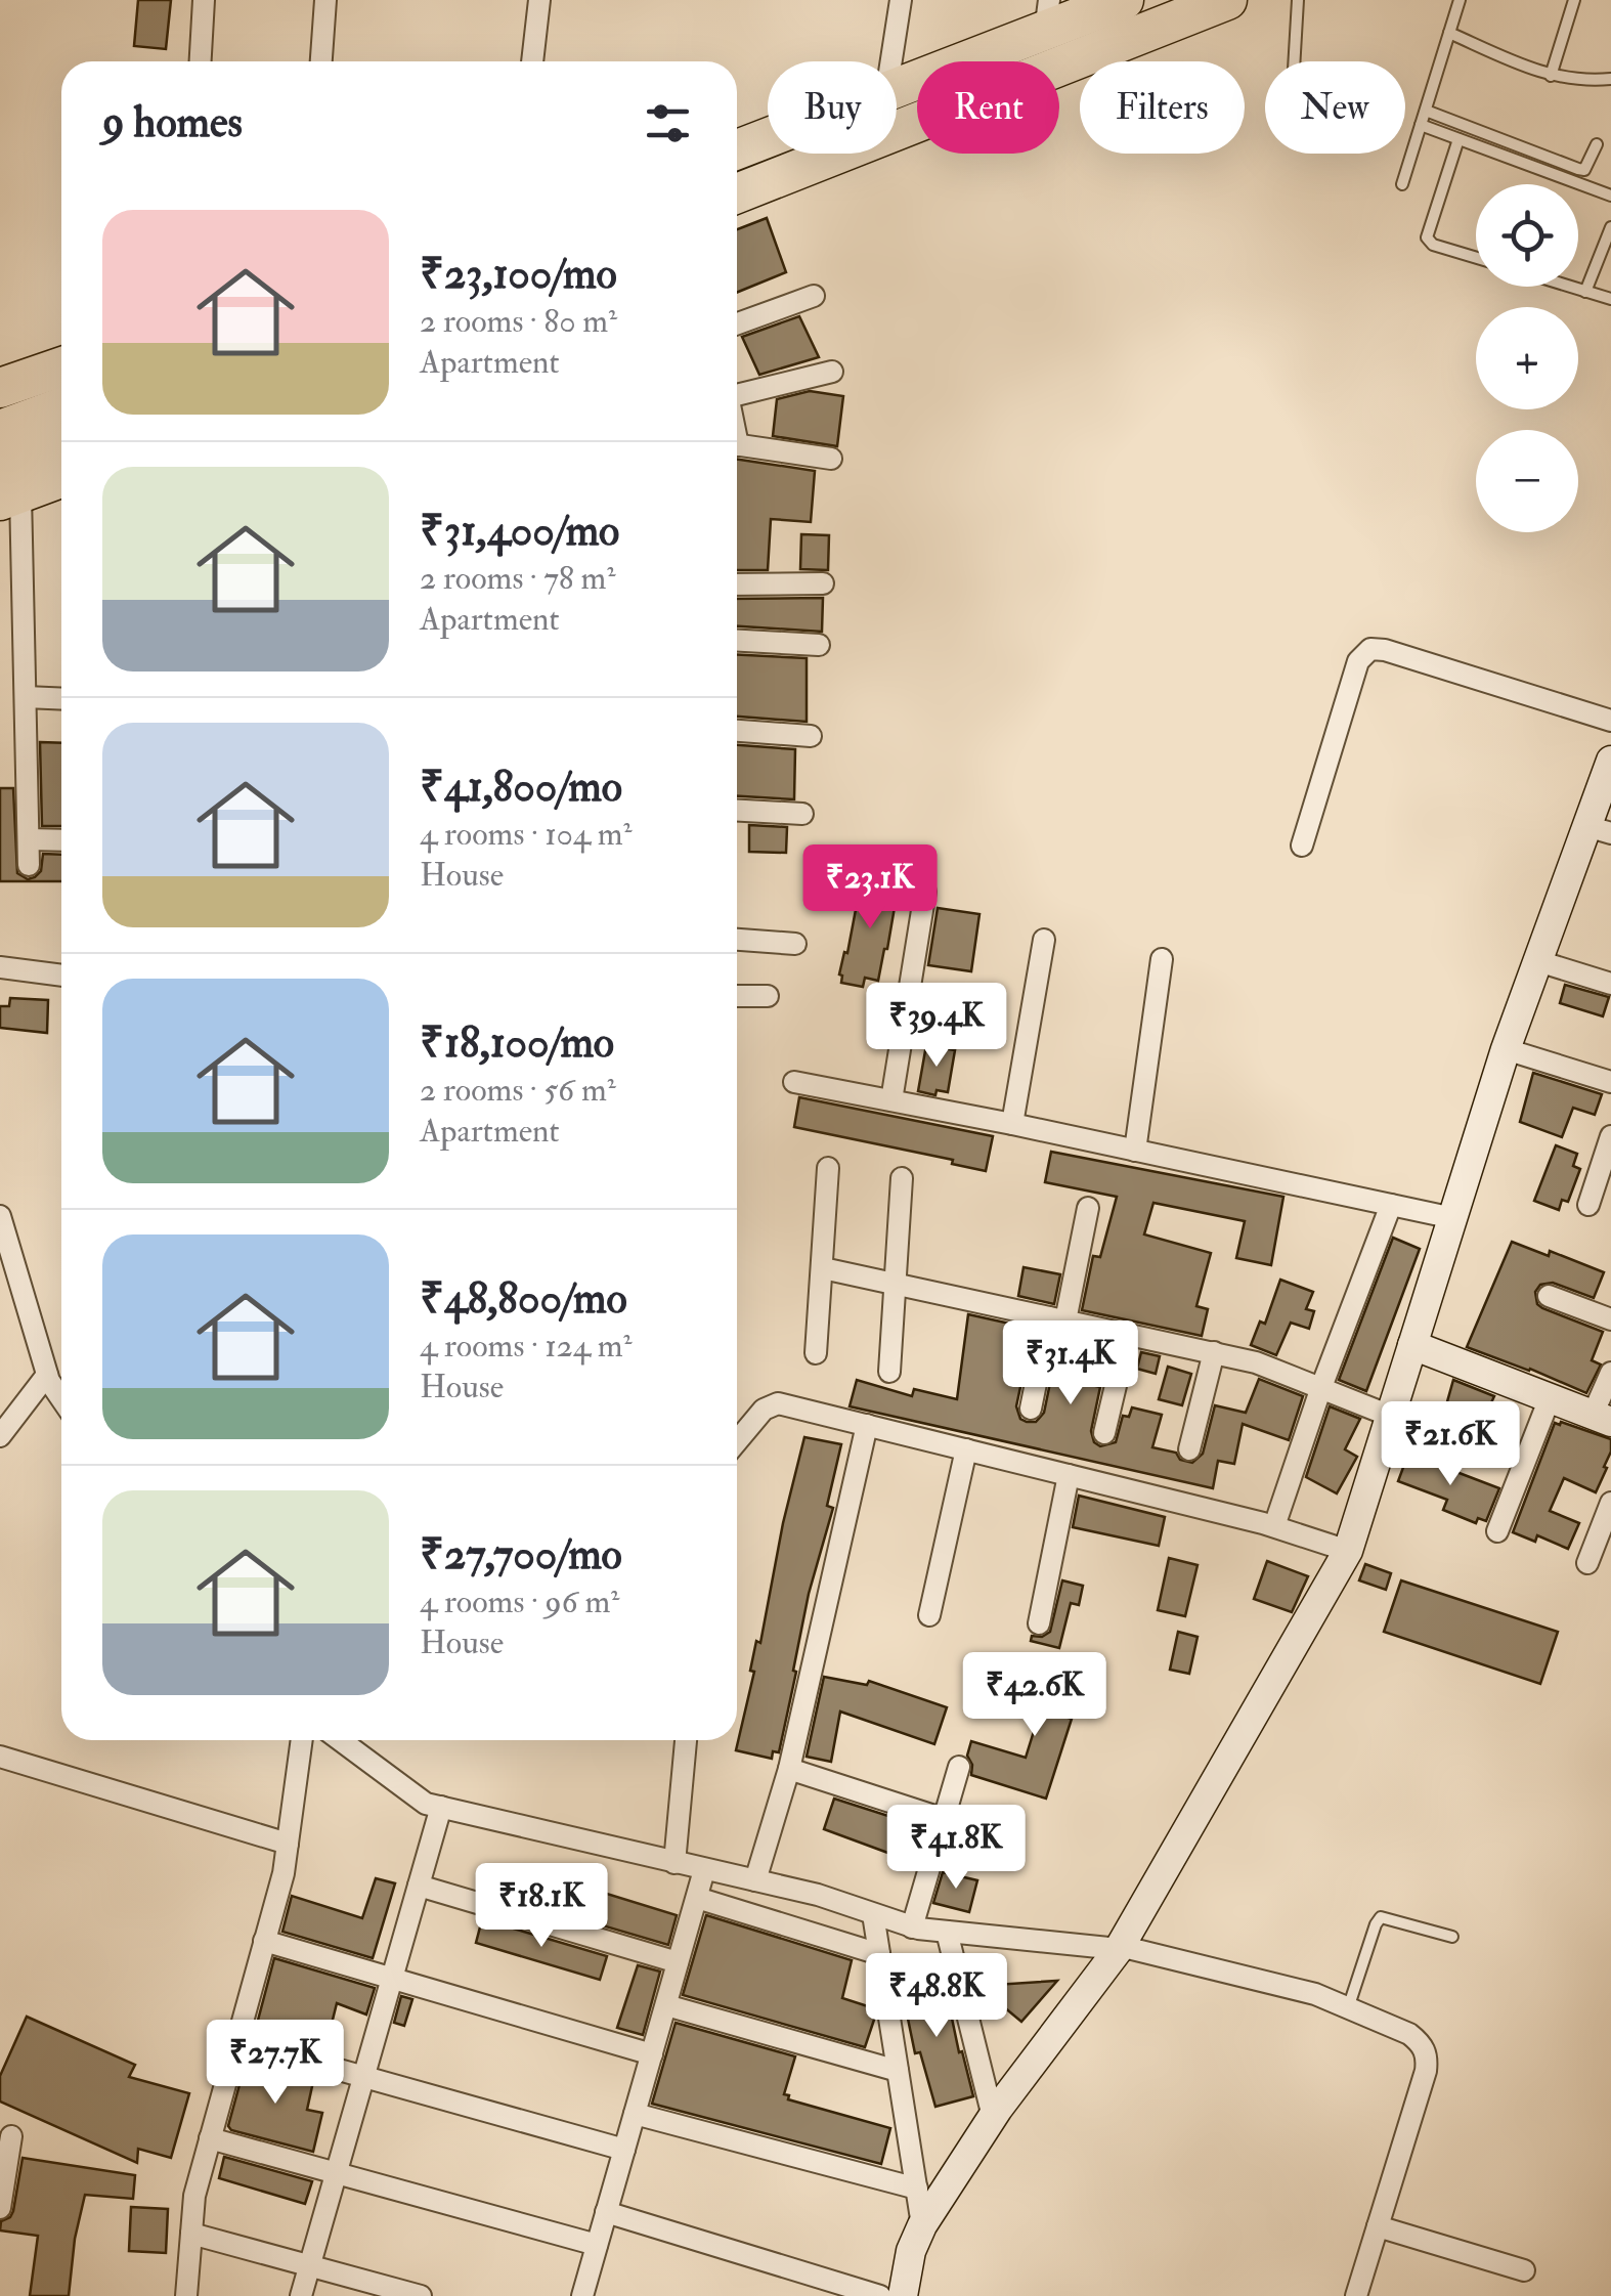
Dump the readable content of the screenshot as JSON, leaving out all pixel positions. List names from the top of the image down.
{
  "page": {
    "chip": [
      "Buy",
      "Rent",
      "Filters",
      "New"
    ],
    "heading": "9 homes",
    "map_buttons": ["+", "−"],
    "list": [
      {
        "name": "₹23,100/mo",
        "note": "2 rooms · 80 m² · Apartment"
      },
      {
        "name": "₹31,400/mo",
        "note": "2 rooms · 78 m² · Apartment"
      },
      {
        "name": "₹41,800/mo",
        "note": "4 rooms · 104 m² · House"
      },
      {
        "name": "₹18,100/mo",
        "note": "2 rooms · 56 m² · Apartment"
      },
      {
        "name": "₹48,800/mo",
        "note": "4 rooms · 124 m² · House"
      },
      {
        "name": "₹27,700/mo",
        "note": "4 rooms · 96 m² · House"
      }
    ],
    "price": [
      "₹23.1K",
      "₹39.4K",
      "₹31.4K",
      "₹21.6K",
      "₹42.6K",
      "₹41.8K",
      "₹18.1K",
      "₹48.8K",
      "₹27.7K"
    ]
  }
}
